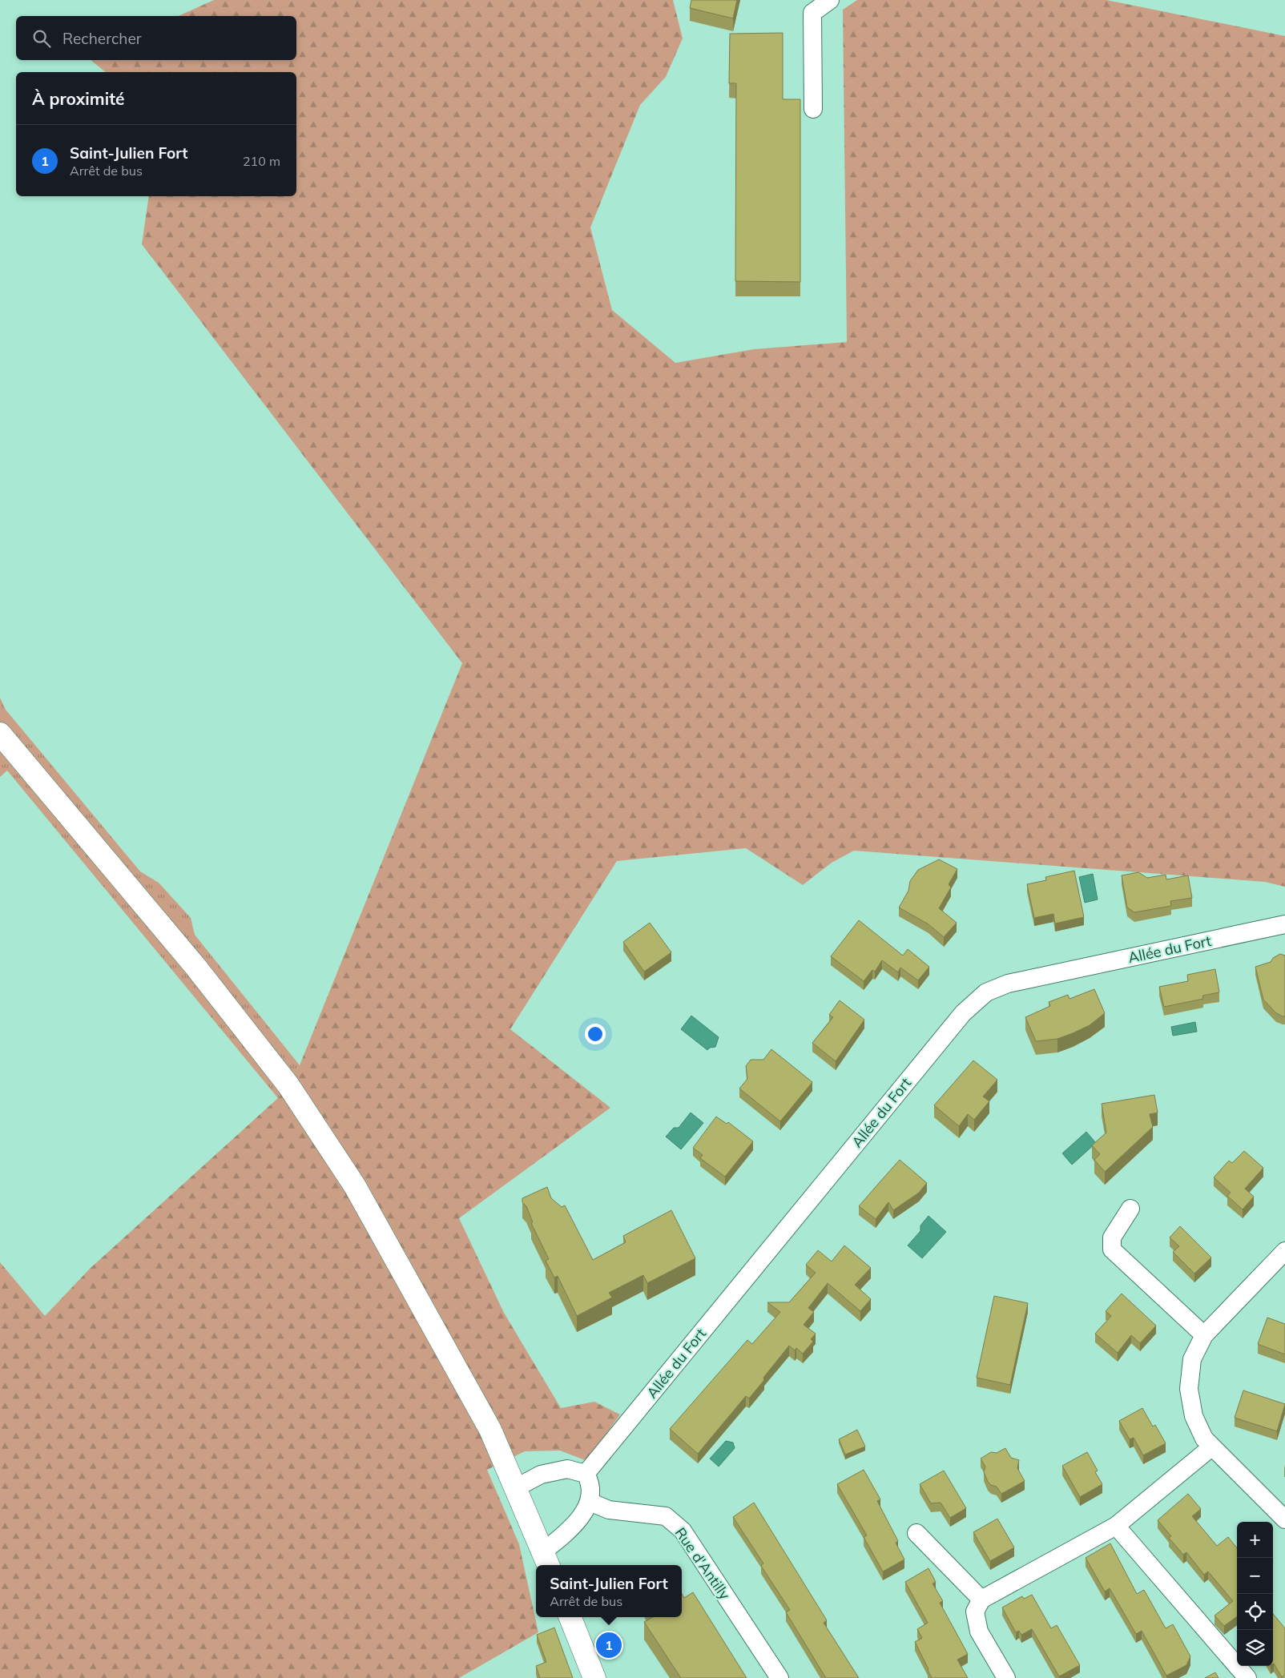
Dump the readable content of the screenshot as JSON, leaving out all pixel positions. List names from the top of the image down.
{
  "streets": {
    "street": ["Allée du Fort", "Rue d'Antilly"]
  },
  "page": {
    "search": "Rechercher",
    "heading": "À proximité",
    "list": [
      {
        "mark": "1",
        "name": "Saint-Julien Fort",
        "note": "Arrêt de bus",
        "value": "210 m"
      }
    ],
    "map_buttons": ["+", "−"],
    "popup": ["Saint-Julien Fort", "Arrêt de bus"],
    "pins": "1"
  }
}
